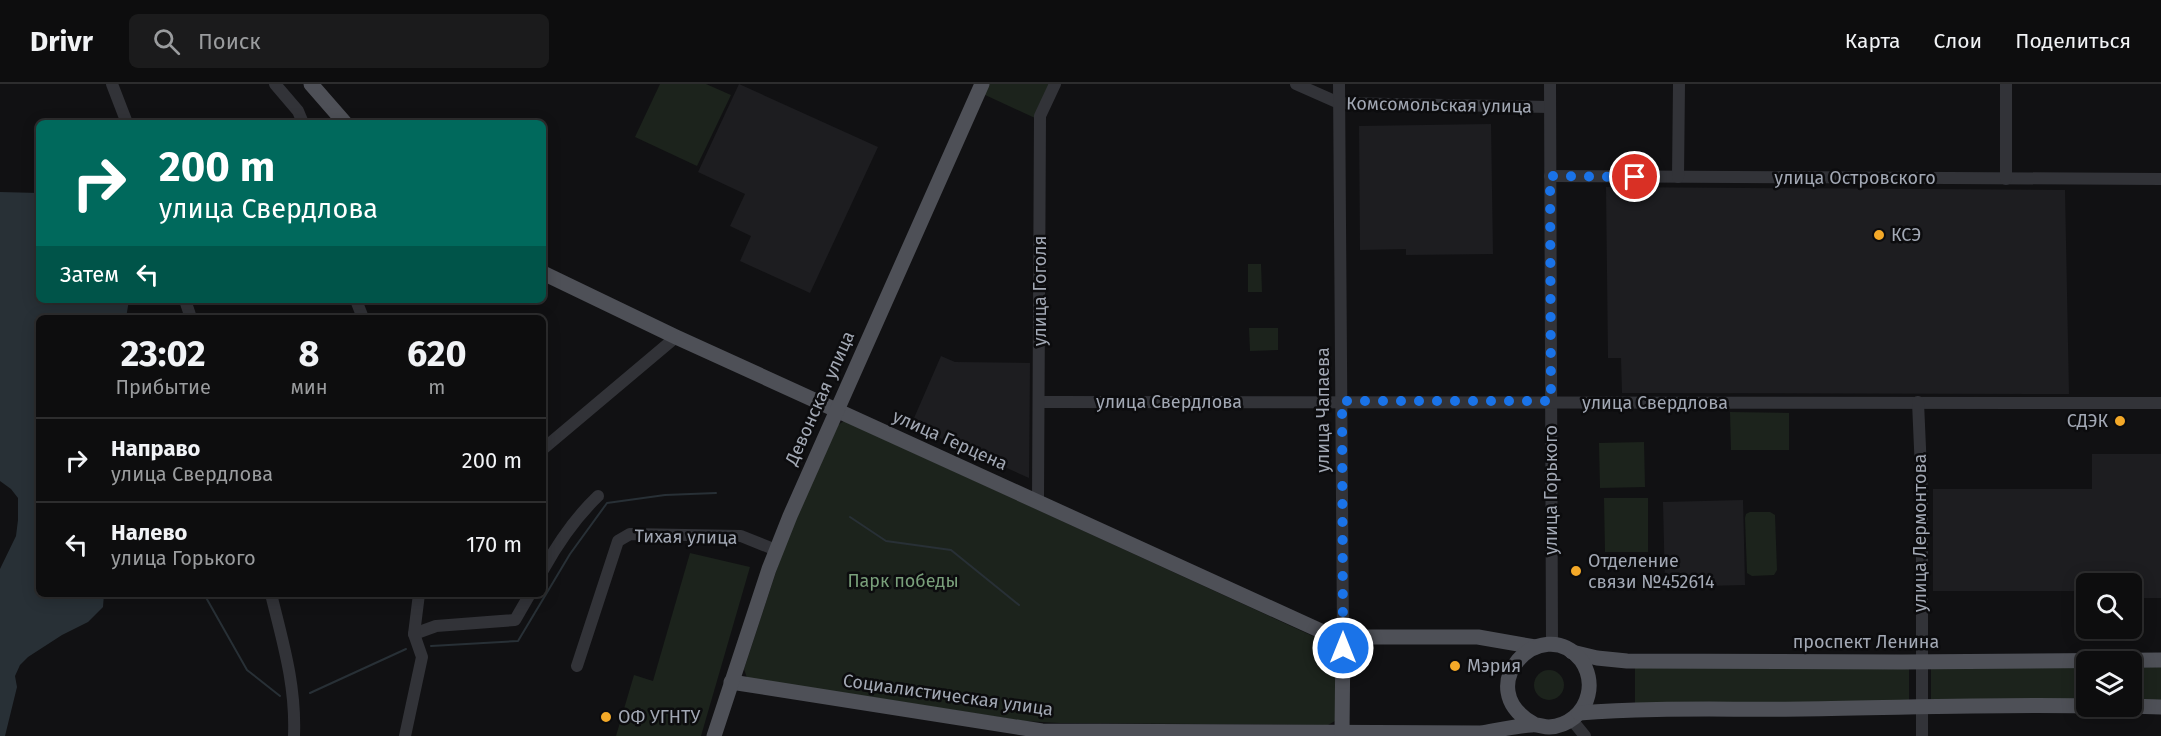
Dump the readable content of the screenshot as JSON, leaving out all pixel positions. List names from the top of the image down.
{
  "streets": {
    "main road": [
      "Девонская улица",
      "улица Чапаева",
      "улица Герцена",
      "проспект Ленина",
      "Социалистическая улица"
    ],
    "street": [
      "Комсомольская улица",
      "улица Островского",
      "улица Гоголя",
      "улица Свердлова",
      "улица Горького",
      "улица Лермонтова",
      "Тихая улица"
    ]
  },
  "crossings": [
    ["Комсомольская улица", "улица Чапаева"],
    ["Комсомольская улица", "улица Горького"],
    ["улица Островского", "улица Горького"],
    ["улица Гоголя", "улица Свердлова"],
    ["улица Гоголя", "улица Герцена"],
    ["Девонская улица", "улица Герцена"],
    ["Девонская улица", "Тихая улица"],
    ["Девонская улица", "Социалистическая улица"],
    ["улица Свердлова", "улица Чапаева"],
    ["улица Свердлова", "улица Горького"],
    ["улица Свердлова", "улица Лермонтова"],
    ["улица Чапаева", "улица Герцена"],
    ["улица Чапаева", "Социалистическая улица"],
    ["улица Горького", "проспект Ленина"],
    ["улица Лермонтова", "проспект Ленина"]
  ],
  "parks": ["Парк победы"],
  "places": [
    "КСЭ",
    "СДЭК",
    "Отделение связи №452614",
    "Мэрия",
    "ОФ УГНТУ"
  ],
  "page": {
    "header": "Drivr",
    "search": "Поиск",
    "nav": ["Карта", "Слои", "Поделиться"],
    "turn": ["200 m", "улица Свердлова"],
    "then": "Затем",
    "eta": [
      "23:02",
      "Прибытие",
      "8",
      "мин",
      "620",
      "m"
    ],
    "list": [
      {
        "name": "Направо",
        "note": "улица Свердлова",
        "value": "200 m"
      },
      {
        "name": "Налево",
        "note": "улица Горького",
        "value": "170 m"
      }
    ]
  }
}
